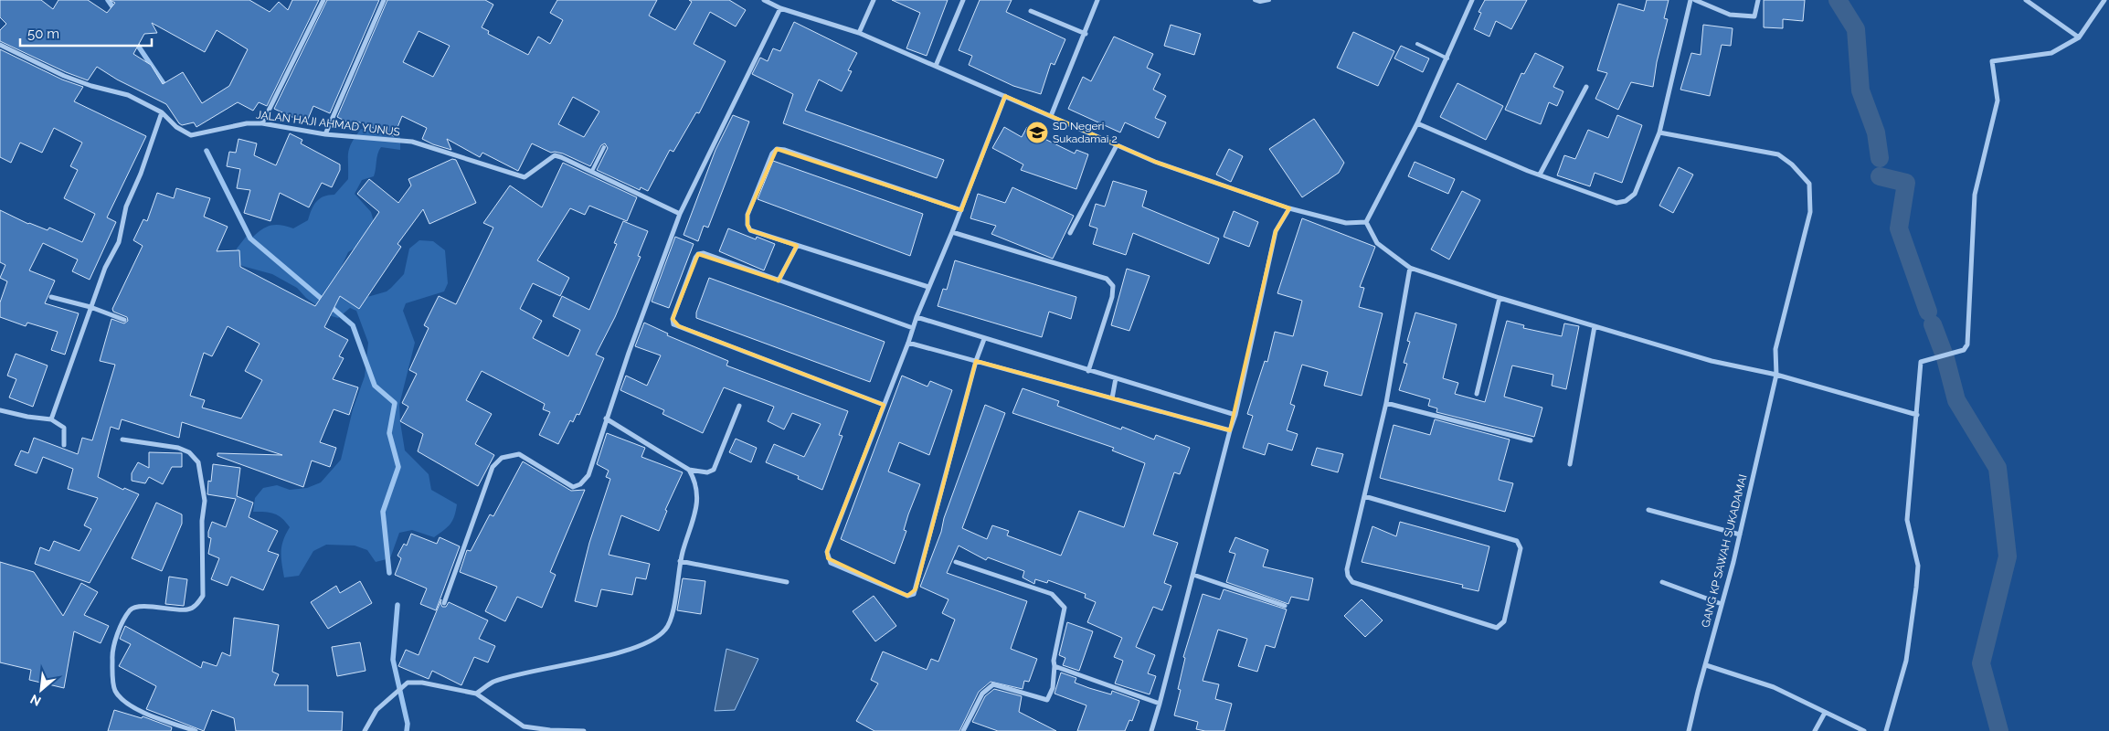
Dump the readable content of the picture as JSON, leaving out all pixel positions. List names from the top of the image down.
{
  "streets": {
    "street": ["JALAN HAJI AHMAD YUNUS", "GANG KP SAWAH SUKADAMAI"]
  },
  "places": {
    "school or university": ["SD Negeri Sukadamai 2"]
  },
  "scale_bar": "50 m",
  "north": "bottom left"
}
